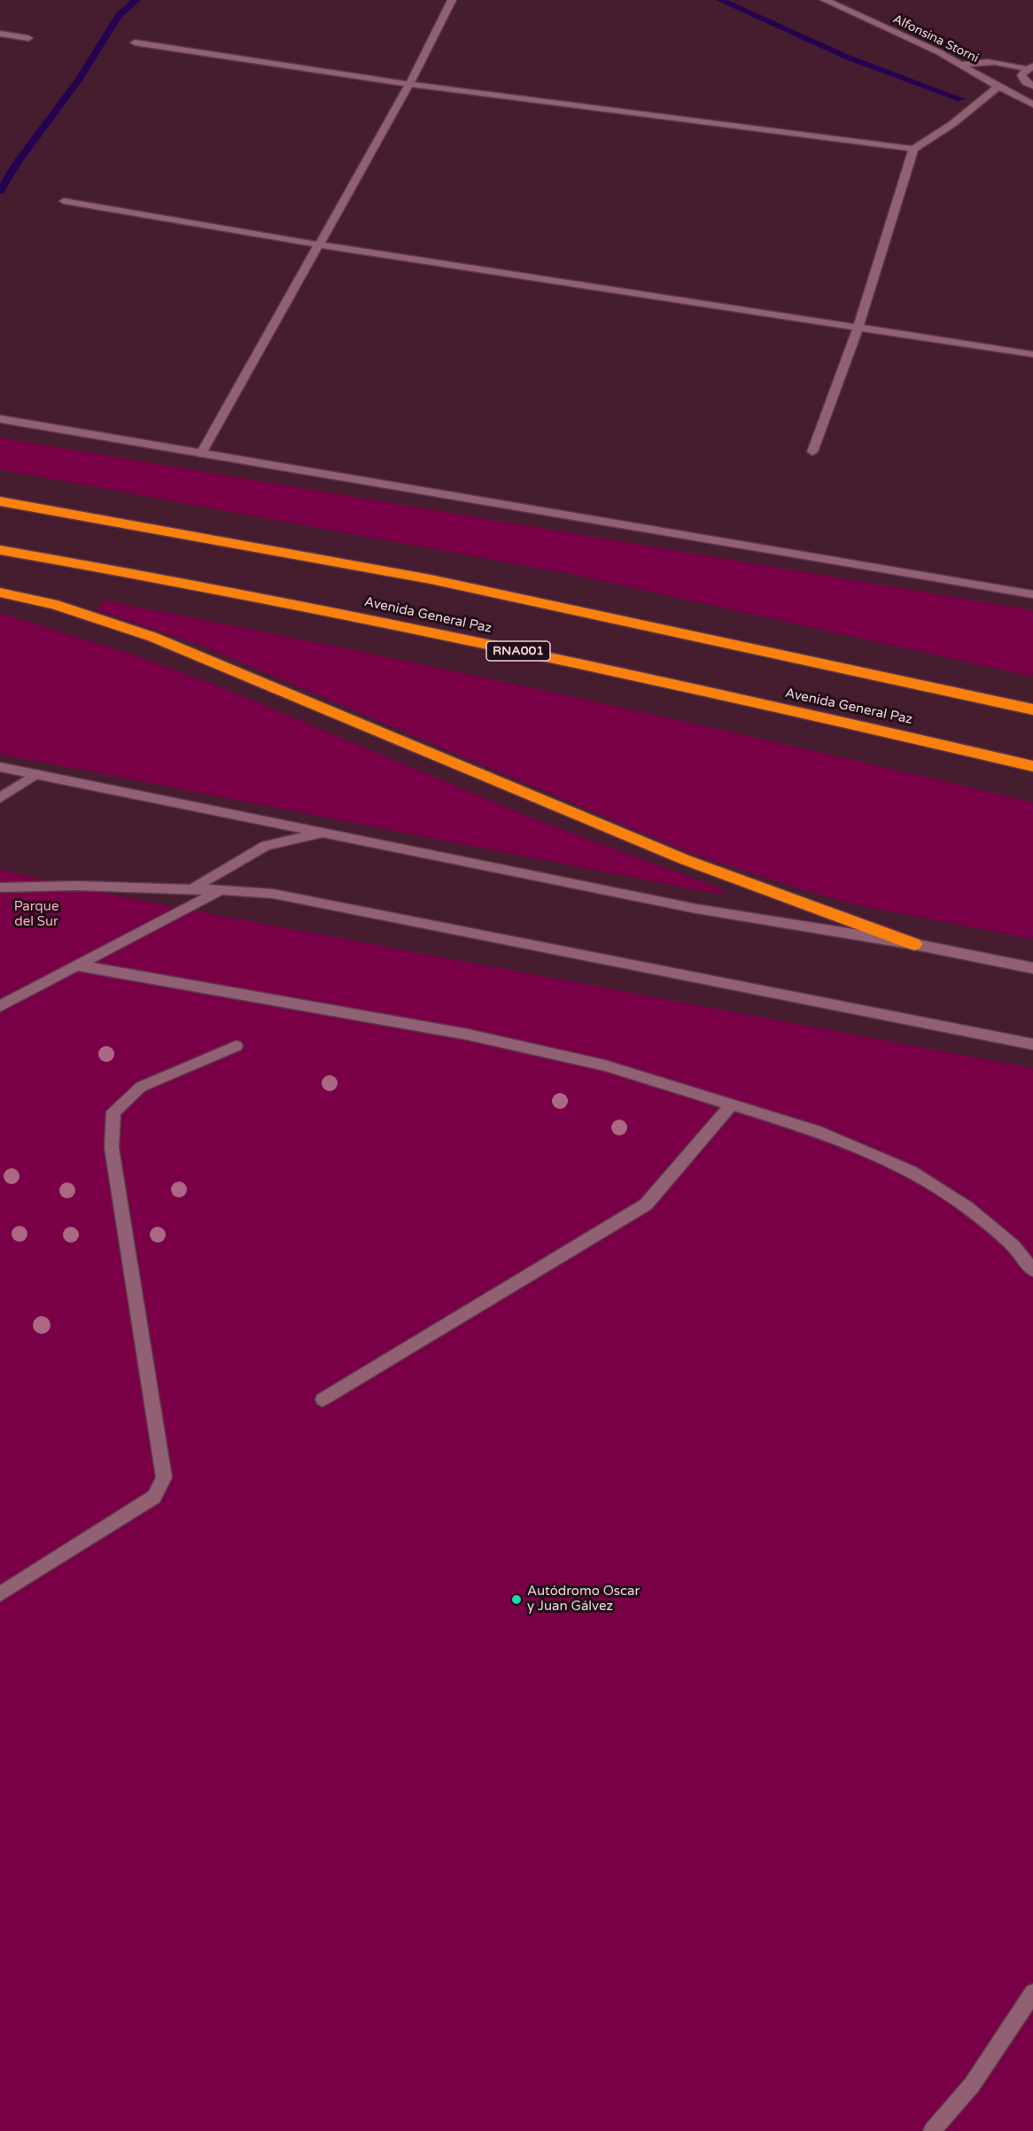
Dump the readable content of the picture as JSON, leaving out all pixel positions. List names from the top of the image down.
{
  "streets": {
    "highway": ["Avenida General Paz", "RNA001"],
    "street": ["Alfonsina Storni"]
  },
  "parks": ["Parque del Sur"],
  "places": ["Autódromo Oscar y Juan Gálvez"]
}
